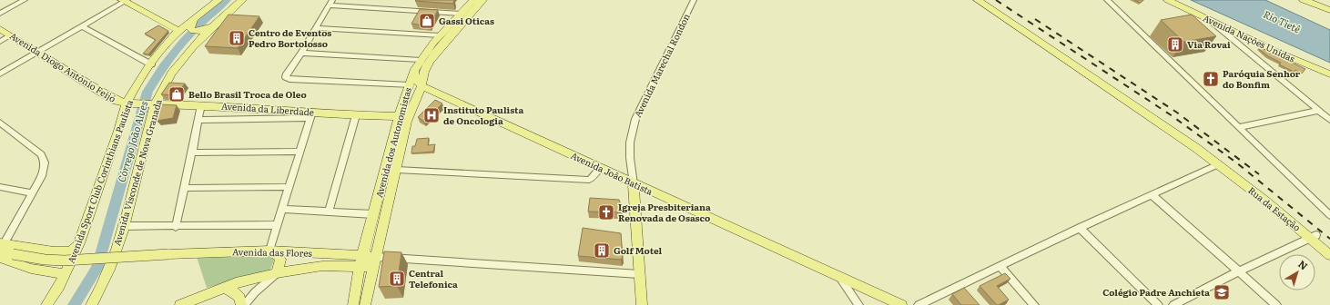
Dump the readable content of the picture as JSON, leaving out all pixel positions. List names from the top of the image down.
{
  "streets": {
    "main road": [
      "Avenida Nações Unidas",
      "Avenida Marechal Rondon",
      "Avenida Diogo Antônio Feijó",
      "Avenida da Liberdade",
      "Avenida dos Autonomistas",
      "Avenida Visconde de Nova Granada",
      "Avenida João Batista",
      "Avenida Sport Club Corinthians Paulista",
      "Rua da Estação",
      "Avenida das Flores"
    ]
  },
  "crossings": [
    ["Avenida Marechal Rondon", "Avenida João Batista"],
    ["Avenida Diogo Antônio Feijó", "Avenida da Liberdade"],
    ["Avenida Diogo Antônio Feijó", "Avenida Sport Club Corinthians Paulista"],
    ["Avenida da Liberdade", "Avenida dos Autonomistas"],
    ["Avenida da Liberdade", "Avenida Visconde de Nova Granada"],
    ["Avenida da Liberdade", "Avenida Sport Club Corinthians Paulista"],
    ["Avenida dos Autonomistas", "Avenida João Batista"],
    ["Avenida dos Autonomistas", "Avenida das Flores"]
  ],
  "water": ["Rio Tietê", "Córrego João Alves"],
  "places": {
    "shop": ["Gassi Oticas", "Bello Brasil Troca de Oleo"],
    "building": [
      "Centro de Eventos Pedro Bortolosso",
      "Via Rovai",
      "Golf Motel",
      "Central Telefonica"
    ],
    "church": ["Paróquia Senhor do Bonfim", "Igreja Presbiteriana Renovada de Osasco"],
    "hospital": ["Instituto Paulista de Oncologia"],
    "school or university": ["Colégio Padre Anchieta"]
  },
  "north": "top right"
}
